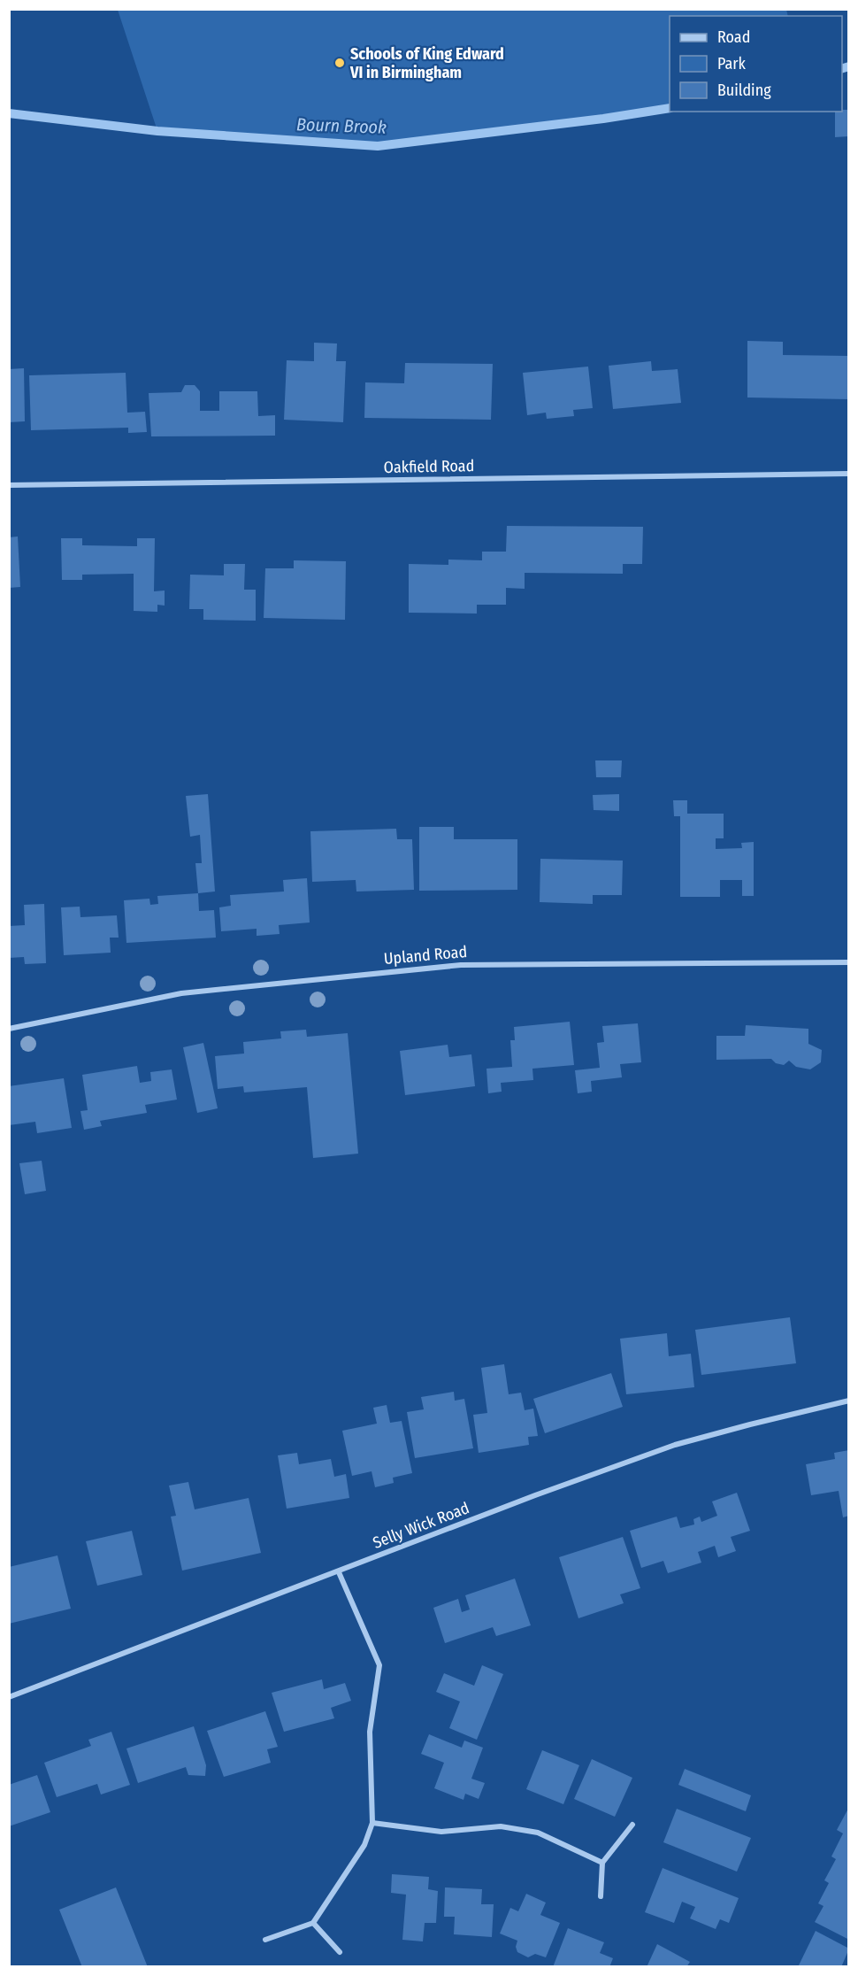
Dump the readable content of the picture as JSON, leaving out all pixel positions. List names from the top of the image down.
{
  "streets": {
    "street": ["Oakfield Road", "Upland Road", "Selly Wick Road"]
  },
  "water": ["Bourn Brook"],
  "places": ["Schools of King Edward VI in Birmingham"],
  "legend": ["Road", "Park", "Building"]
}
